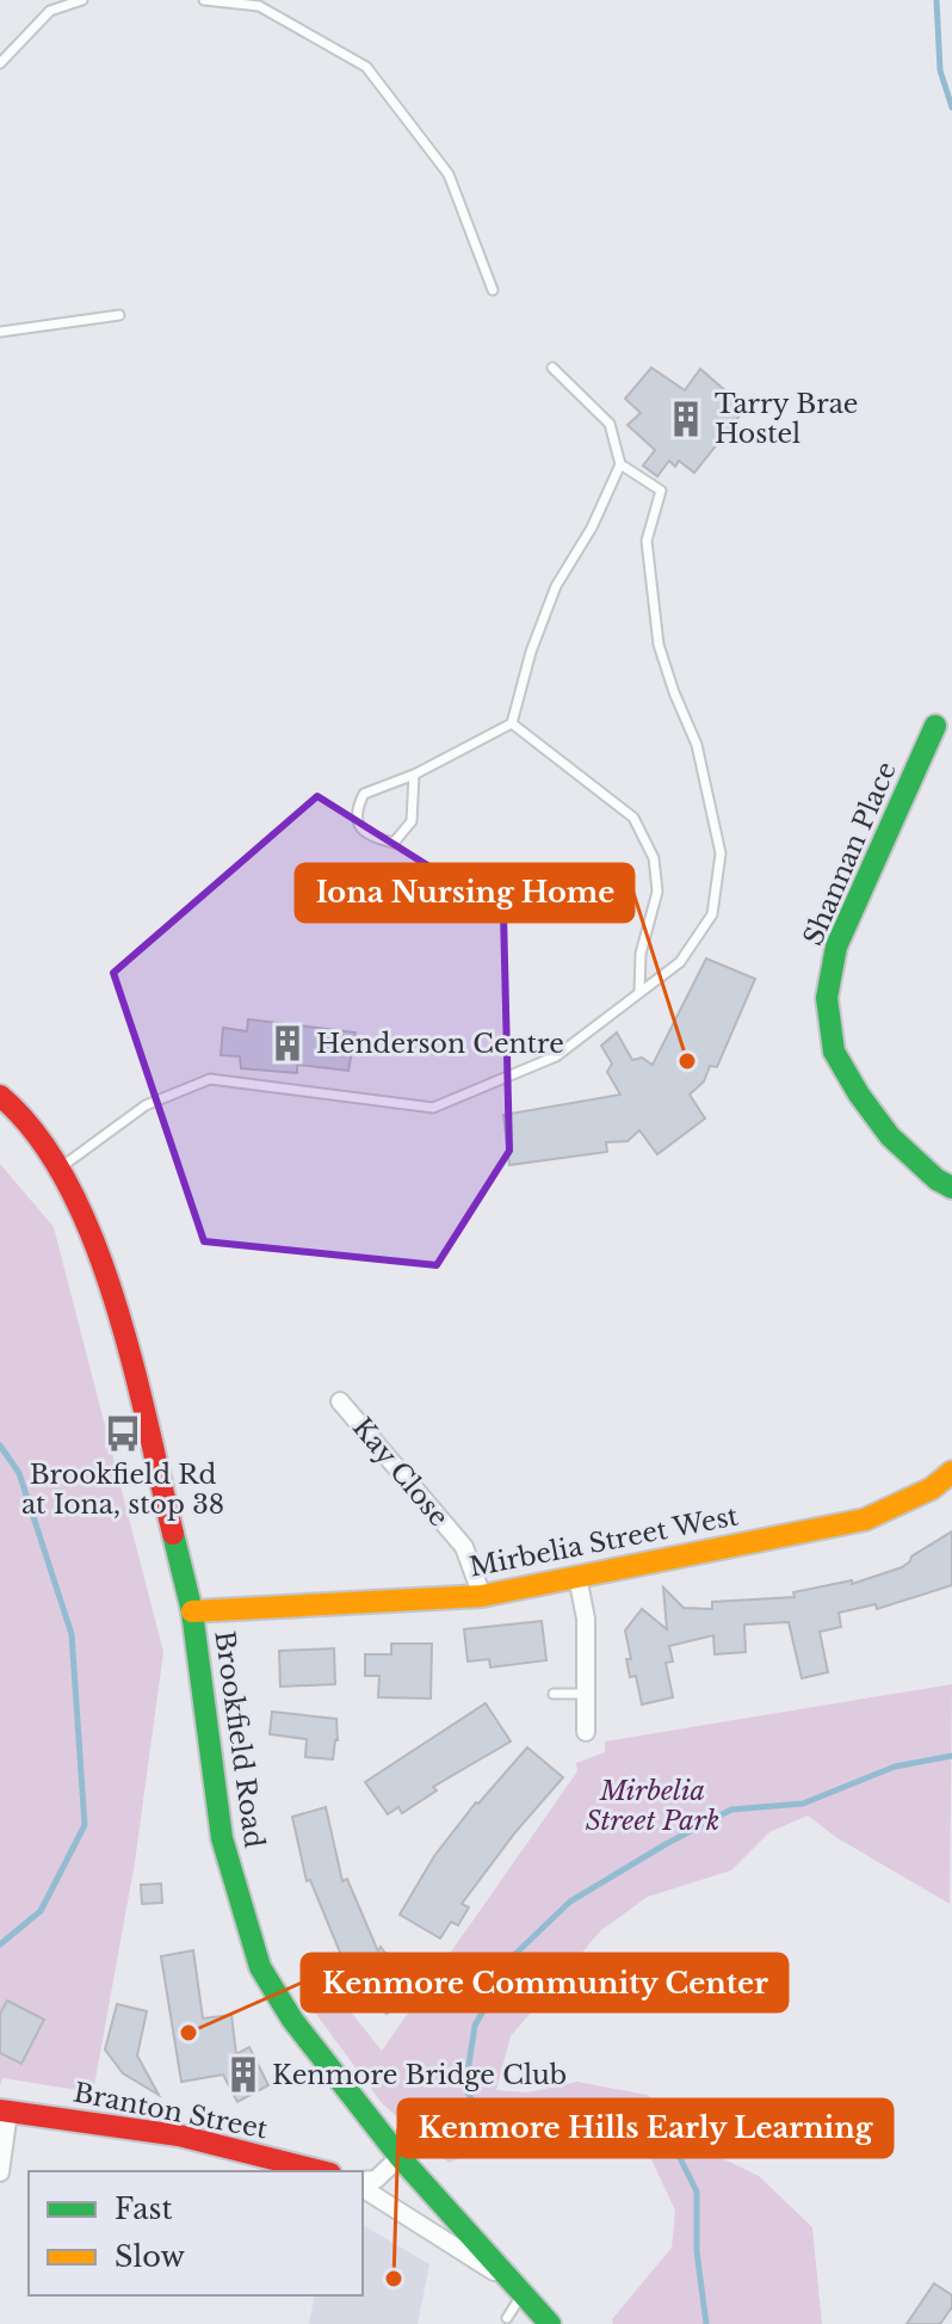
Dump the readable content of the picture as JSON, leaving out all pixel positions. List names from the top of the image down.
{
  "streets": {
    "street": [
      "Shannan Place",
      "Kay Close",
      "Mirbelia Street West",
      "Brookfield Road",
      "Branton Street"
    ]
  },
  "crossings": [
    ["Kay Close", "Mirbelia Street West"],
    ["Mirbelia Street West", "Brookfield Road"]
  ],
  "parks": ["Mirbelia Street Park"],
  "places": {
    "building": ["Tarry Brae Hostel", "Henderson Centre", "Kenmore Bridge Club"],
    "other": ["Iona Nursing Home", "Kenmore Community Center", "Kenmore Hills Early Learning"],
    "bus stop": ["Brookfield Rd at Iona, stop 38"]
  },
  "legend": ["Fast", "Slow"]
}
